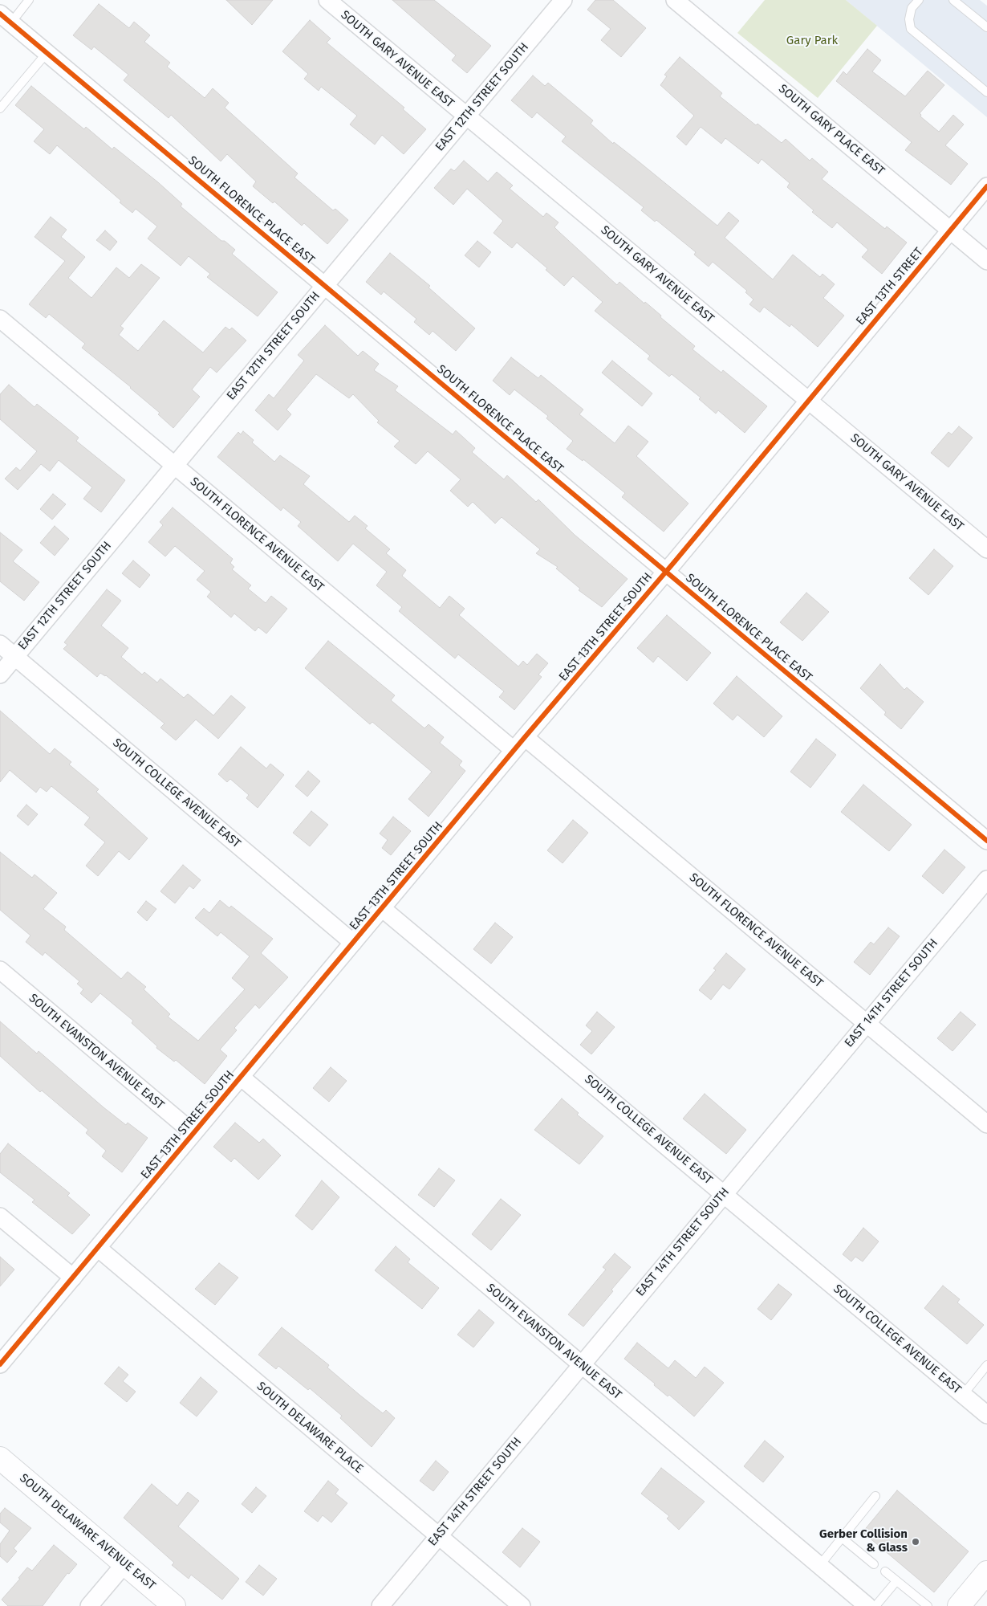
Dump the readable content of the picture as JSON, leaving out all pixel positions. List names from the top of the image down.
{
  "streets": {
    "main road": ["SOUTH DELAWARE AVENUE EAST"],
    "street": [
      "SOUTH GARY AVENUE EAST",
      "EAST 12TH STREET SOUTH",
      "SOUTH GARY PLACE EAST",
      "SOUTH FLORENCE PLACE EAST",
      "EAST 13TH STREET",
      "SOUTH FLORENCE AVENUE EAST",
      "EAST 13TH STREET SOUTH",
      "SOUTH COLLEGE AVENUE EAST",
      "EAST 14TH STREET SOUTH",
      "SOUTH EVANSTON AVENUE EAST",
      "SOUTH DELAWARE PLACE"
    ]
  },
  "crossings": [
    ["SOUTH GARY AVENUE EAST", "EAST 12TH STREET SOUTH"],
    ["SOUTH GARY AVENUE EAST", "EAST 13TH STREET"],
    ["SOUTH GARY AVENUE EAST", "EAST 13TH STREET SOUTH"],
    ["EAST 12TH STREET SOUTH", "SOUTH FLORENCE PLACE EAST"],
    ["EAST 12TH STREET SOUTH", "SOUTH FLORENCE AVENUE EAST"],
    ["EAST 12TH STREET SOUTH", "SOUTH COLLEGE AVENUE EAST"],
    ["SOUTH GARY PLACE EAST", "EAST 13TH STREET"],
    ["SOUTH FLORENCE PLACE EAST", "EAST 13TH STREET SOUTH"],
    ["EAST 13TH STREET", "EAST 13TH STREET SOUTH"],
    ["SOUTH FLORENCE AVENUE EAST", "EAST 13TH STREET SOUTH"],
    ["SOUTH FLORENCE AVENUE EAST", "EAST 14TH STREET SOUTH"],
    ["EAST 13TH STREET SOUTH", "SOUTH COLLEGE AVENUE EAST"],
    ["EAST 13TH STREET SOUTH", "SOUTH EVANSTON AVENUE EAST"],
    ["EAST 13TH STREET SOUTH", "SOUTH DELAWARE PLACE"],
    ["SOUTH COLLEGE AVENUE EAST", "EAST 14TH STREET SOUTH"],
    ["EAST 14TH STREET SOUTH", "SOUTH EVANSTON AVENUE EAST"],
    ["EAST 14TH STREET SOUTH", "SOUTH DELAWARE PLACE"]
  ],
  "parks": ["Gary Park"],
  "places": ["Gerber Collision & Glass"]
}
